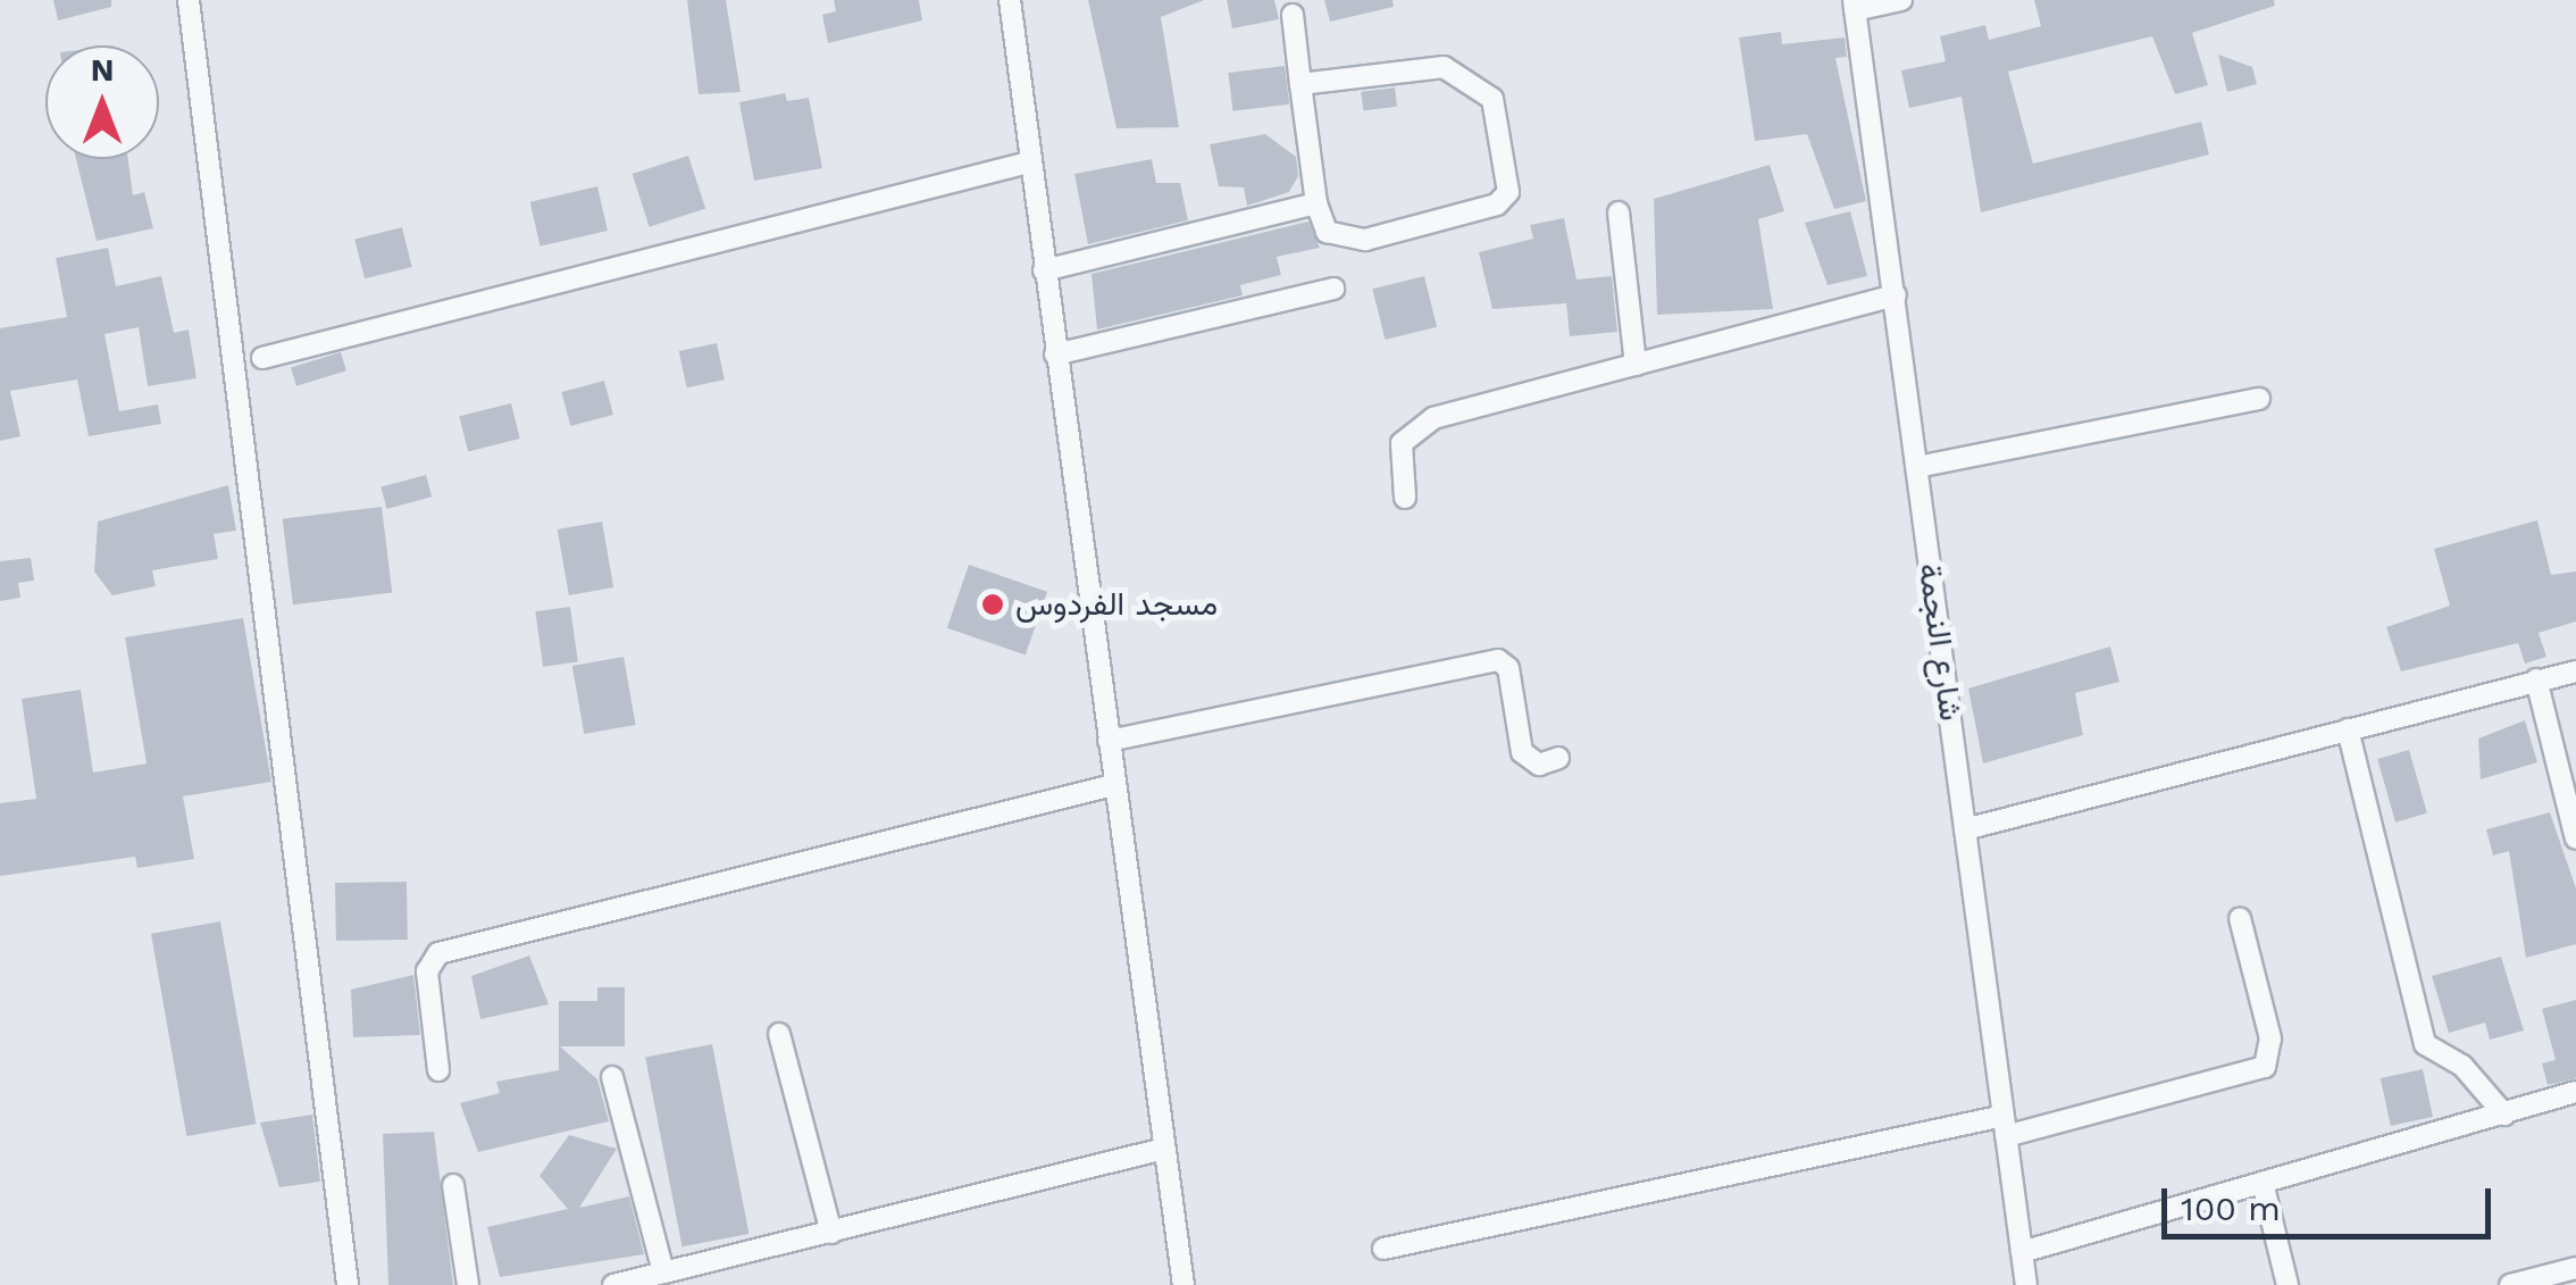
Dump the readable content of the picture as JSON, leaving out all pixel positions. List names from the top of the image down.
{
  "streets": {
    "street": ["شارع النجمة"]
  },
  "places": ["مسجد الفردوس"],
  "scale_bar": "100 m",
  "north": "top"
}
